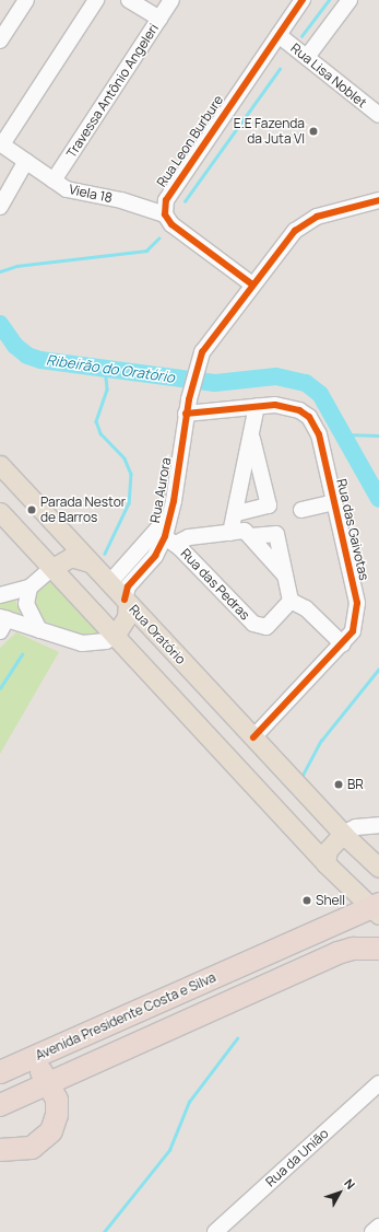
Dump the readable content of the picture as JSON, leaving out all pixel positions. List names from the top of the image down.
{
  "streets": {
    "highway": ["Avenida Presidente Costa e Silva"],
    "main road": ["Rua Oratório"],
    "street": [
      "Rua Lisa Noblet",
      "Travessa Antônio Angeleri",
      "Rua Leon Burbure",
      "Viela 18",
      "Rua Aurora",
      "Rua das Gaivotas",
      "Rua das Pedras",
      "Rua da União"
    ]
  },
  "crossings": [
    ["Rua Lisa Noblet", "Rua Leon Burbure"],
    ["Travessa Antônio Angeleri", "Viela 18"],
    ["Rua Leon Burbure", "Viela 18"],
    ["Rua Aurora", "Rua das Gaivotas"],
    ["Rua Aurora", "Rua das Pedras"],
    ["Rua Aurora", "Rua Oratório"],
    ["Rua das Gaivotas", "Rua Oratório"]
  ],
  "water": ["Ribeirão do Oratório"],
  "places": [
    "E.E Fazenda da Juta VI",
    "Parada Nestor de Barros",
    "BR",
    "Shell"
  ],
  "north": "top right"
}
